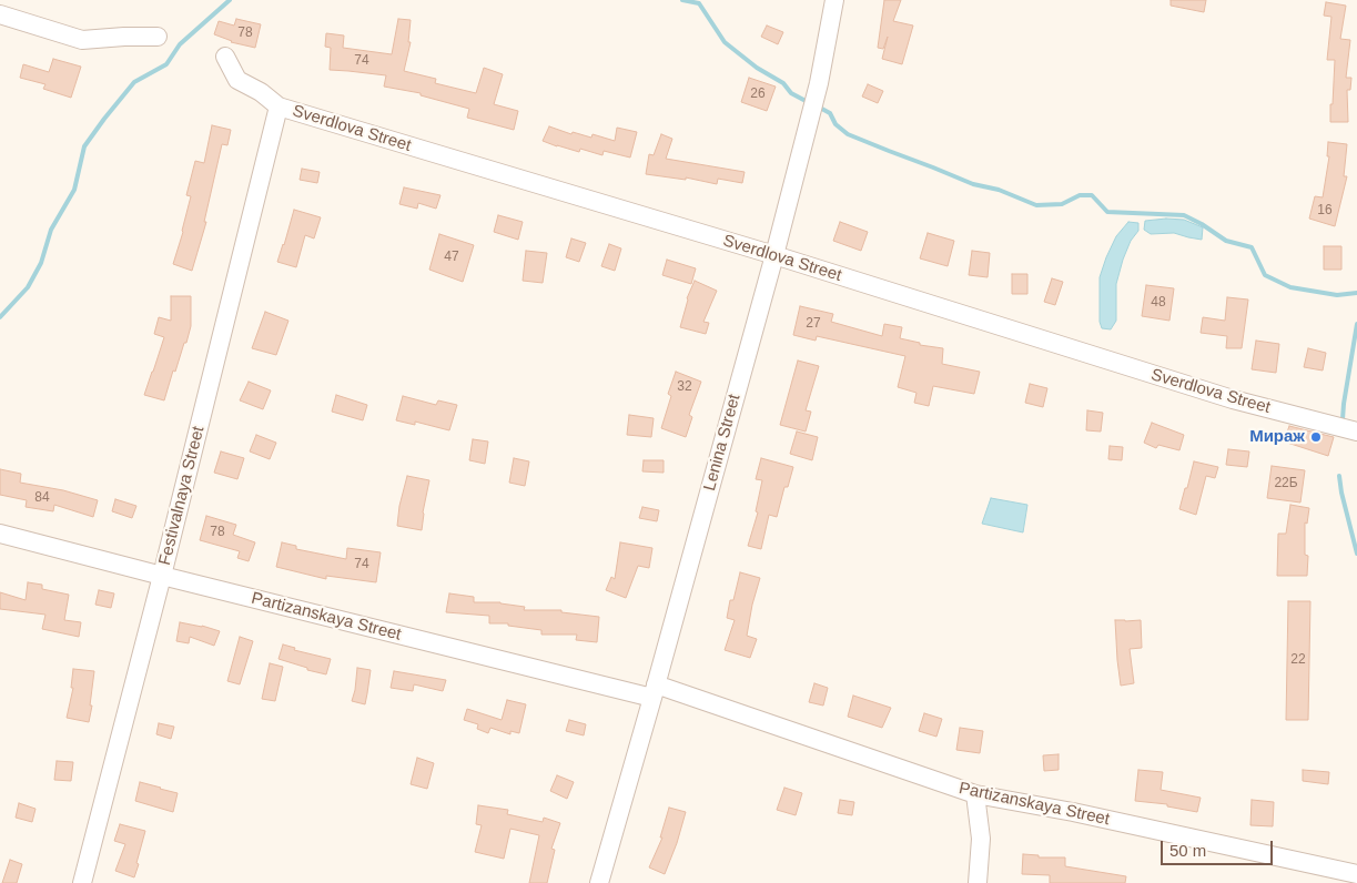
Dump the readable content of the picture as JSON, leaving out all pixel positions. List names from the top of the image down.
{
  "streets": {
    "street": [
      "Sverdlova Street",
      "Lenina Street",
      "Festivalnaya Street",
      "Partizanskaya Street"
    ]
  },
  "crossings": [
    ["Sverdlova Street", "Lenina Street"],
    ["Sverdlova Street", "Festivalnaya Street"],
    ["Lenina Street", "Partizanskaya Street"],
    ["Festivalnaya Street", "Partizanskaya Street"]
  ],
  "places": ["Мираж"],
  "house_numbers": [
    "78",
    "74",
    "26",
    "16",
    "47",
    "48",
    "27",
    "32",
    "22Б",
    "84",
    "78",
    "74",
    "22"
  ],
  "scale_bar": "50 m"
}
